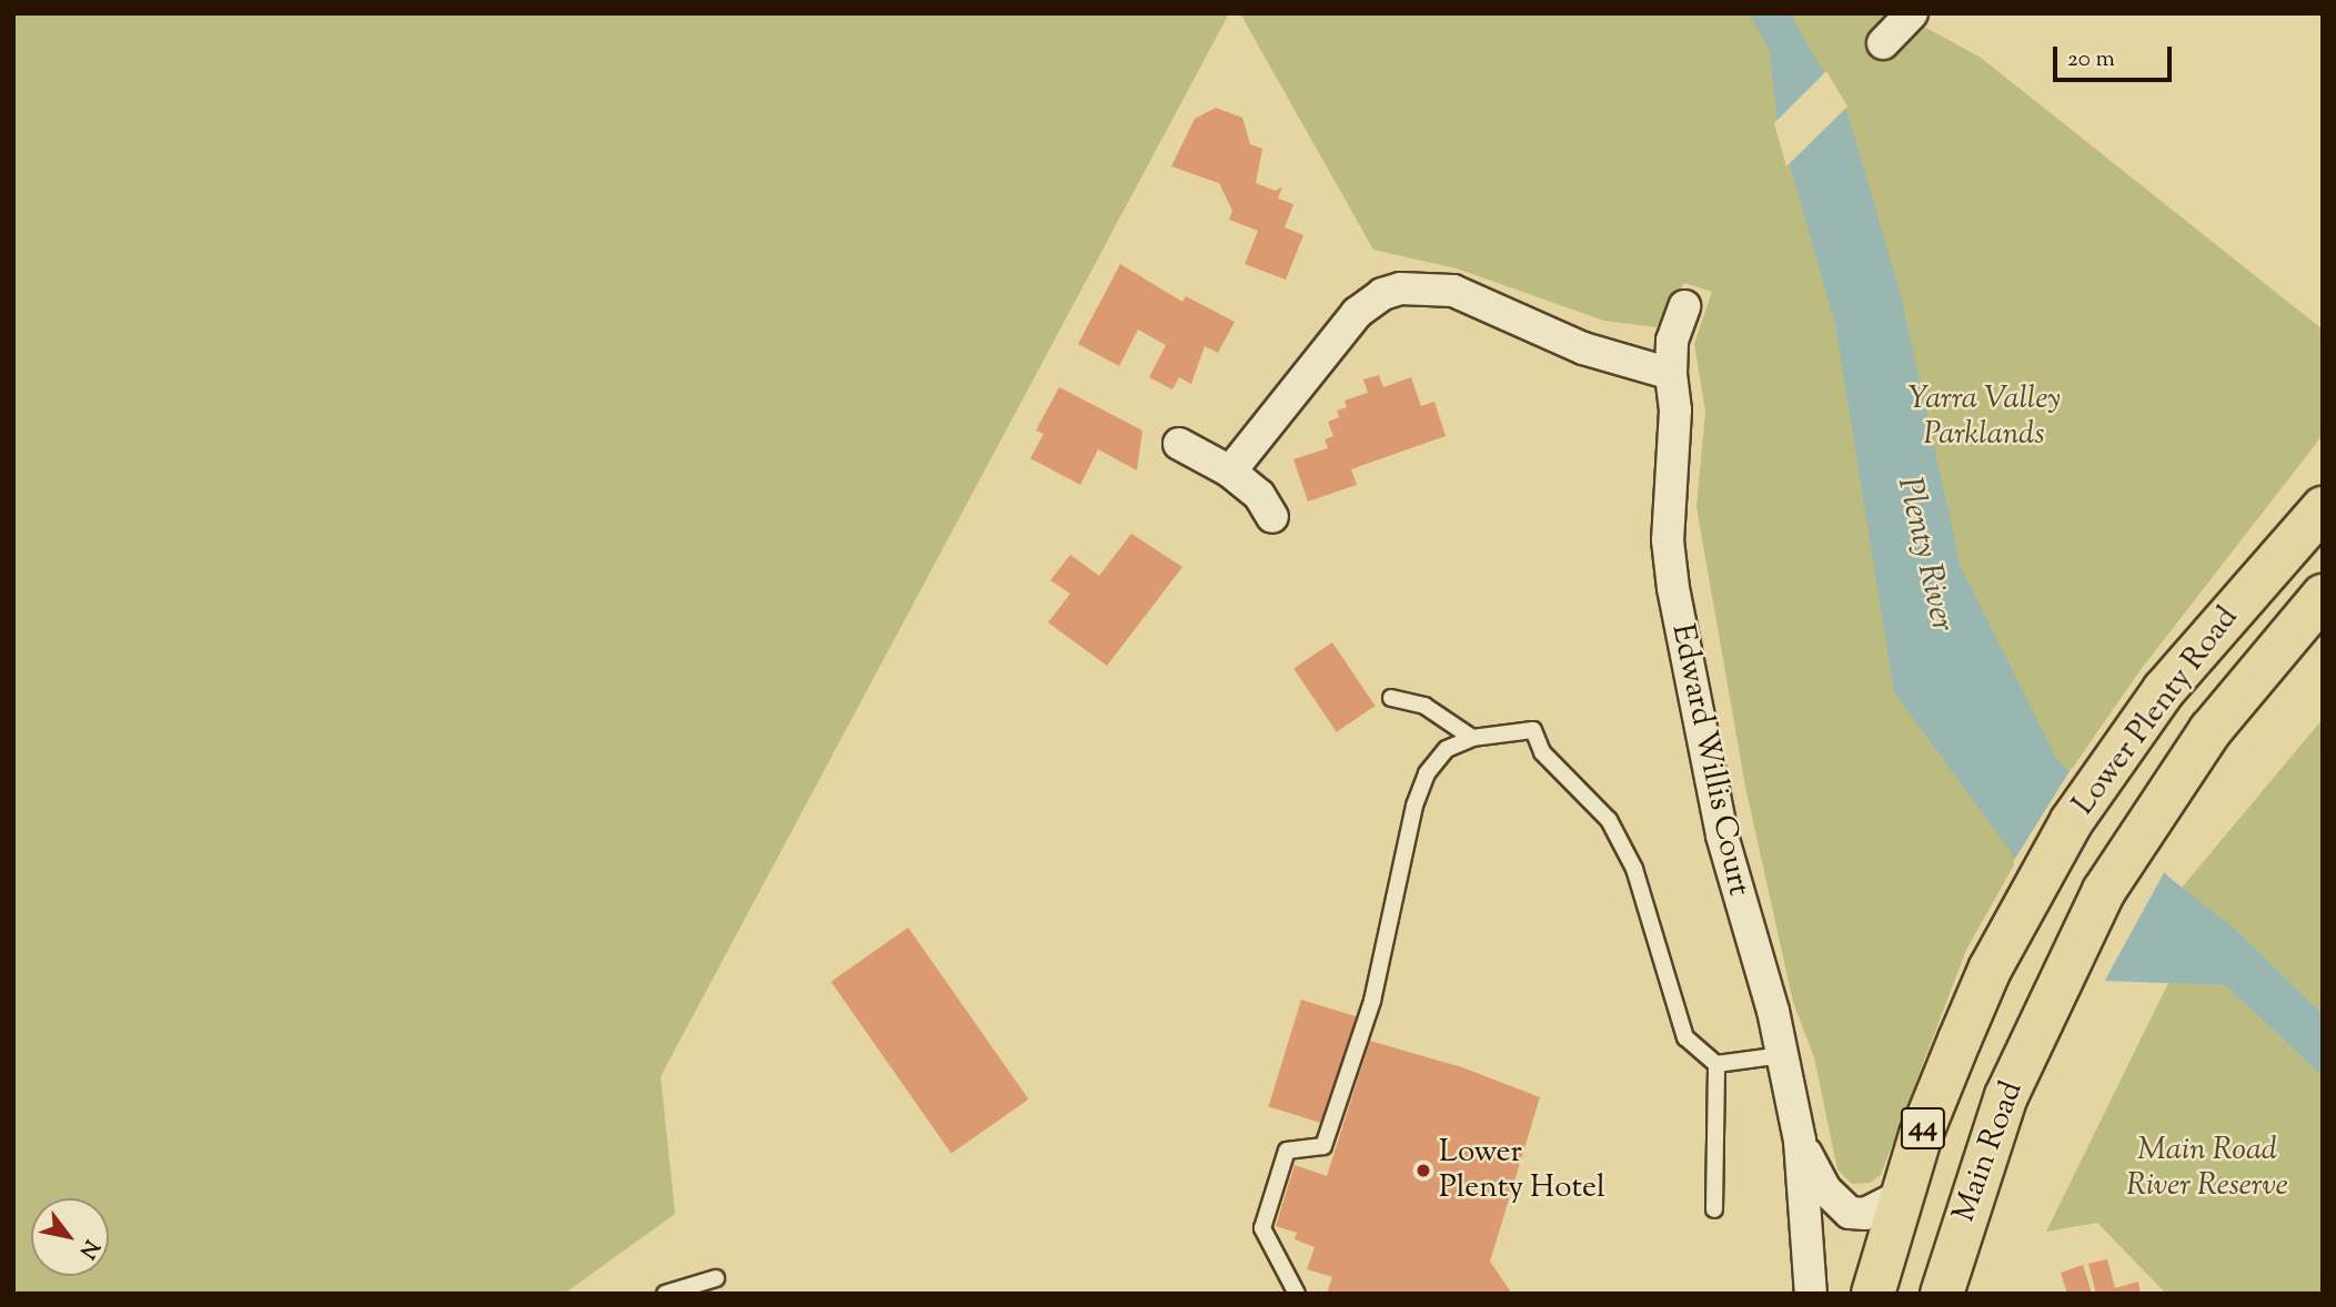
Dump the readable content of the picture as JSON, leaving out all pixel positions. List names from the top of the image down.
{
  "streets": {
    "main road": ["Lower Plenty Road", "44", "Main Road"],
    "street": ["Edward Willis Court"]
  },
  "crossings": [
    ["Lower Plenty Road", "Edward Willis Court"],
    ["Lower Plenty Road", "44"],
    ["Lower Plenty Road", "Main Road"],
    ["Edward Willis Court", "44"]
  ],
  "water": ["Plenty River"],
  "parks": ["Yarra Valley Parklands", "Main Road River Reserve"],
  "places": ["Lower Plenty Hotel"],
  "scale_bar": "20 m",
  "north": "bottom right"
}
